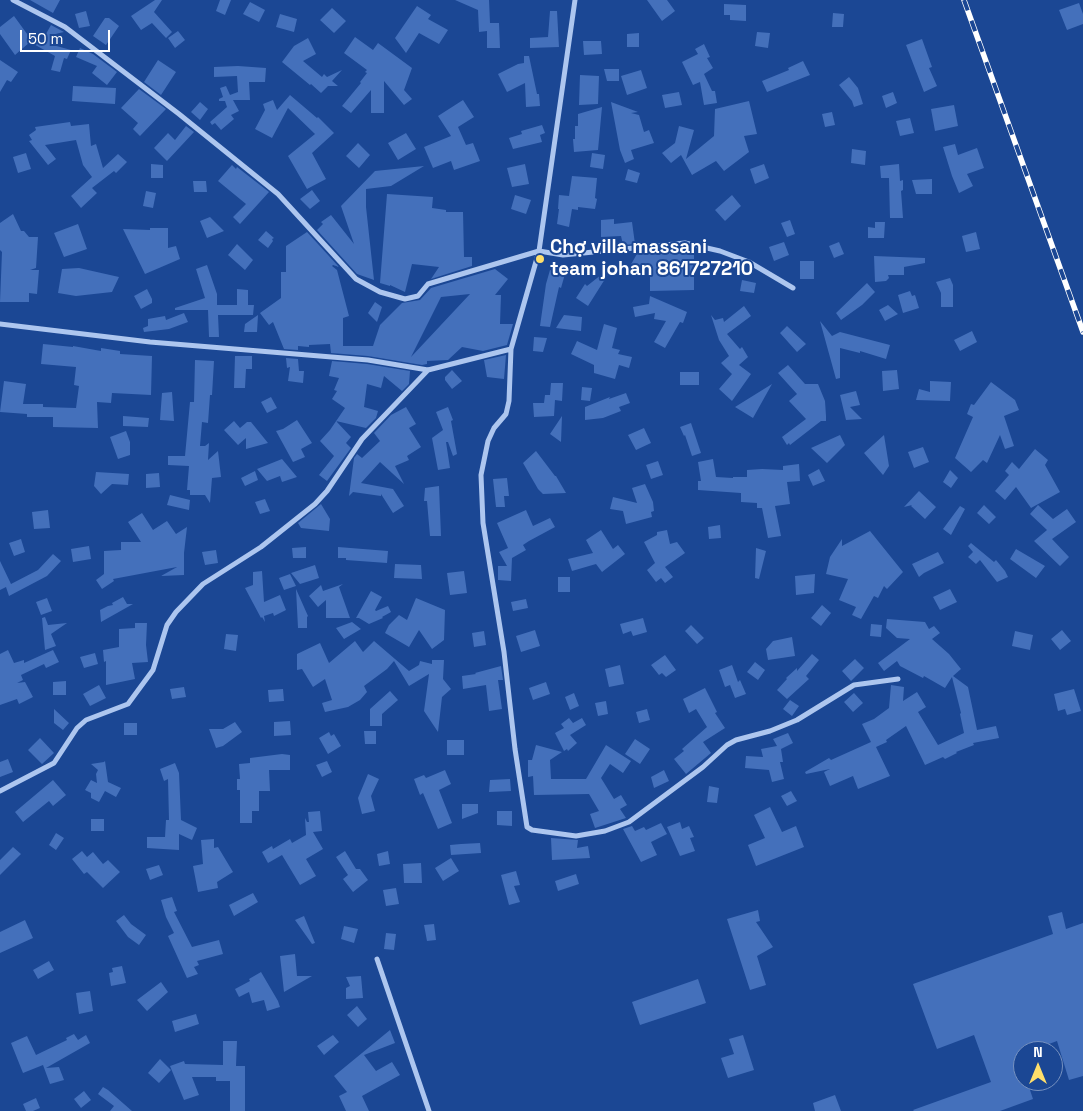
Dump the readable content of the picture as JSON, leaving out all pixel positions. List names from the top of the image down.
{
  "places": ["Chợ villa massani team johan 861727210"],
  "scale_bar": "50 m",
  "north": "top"
}
